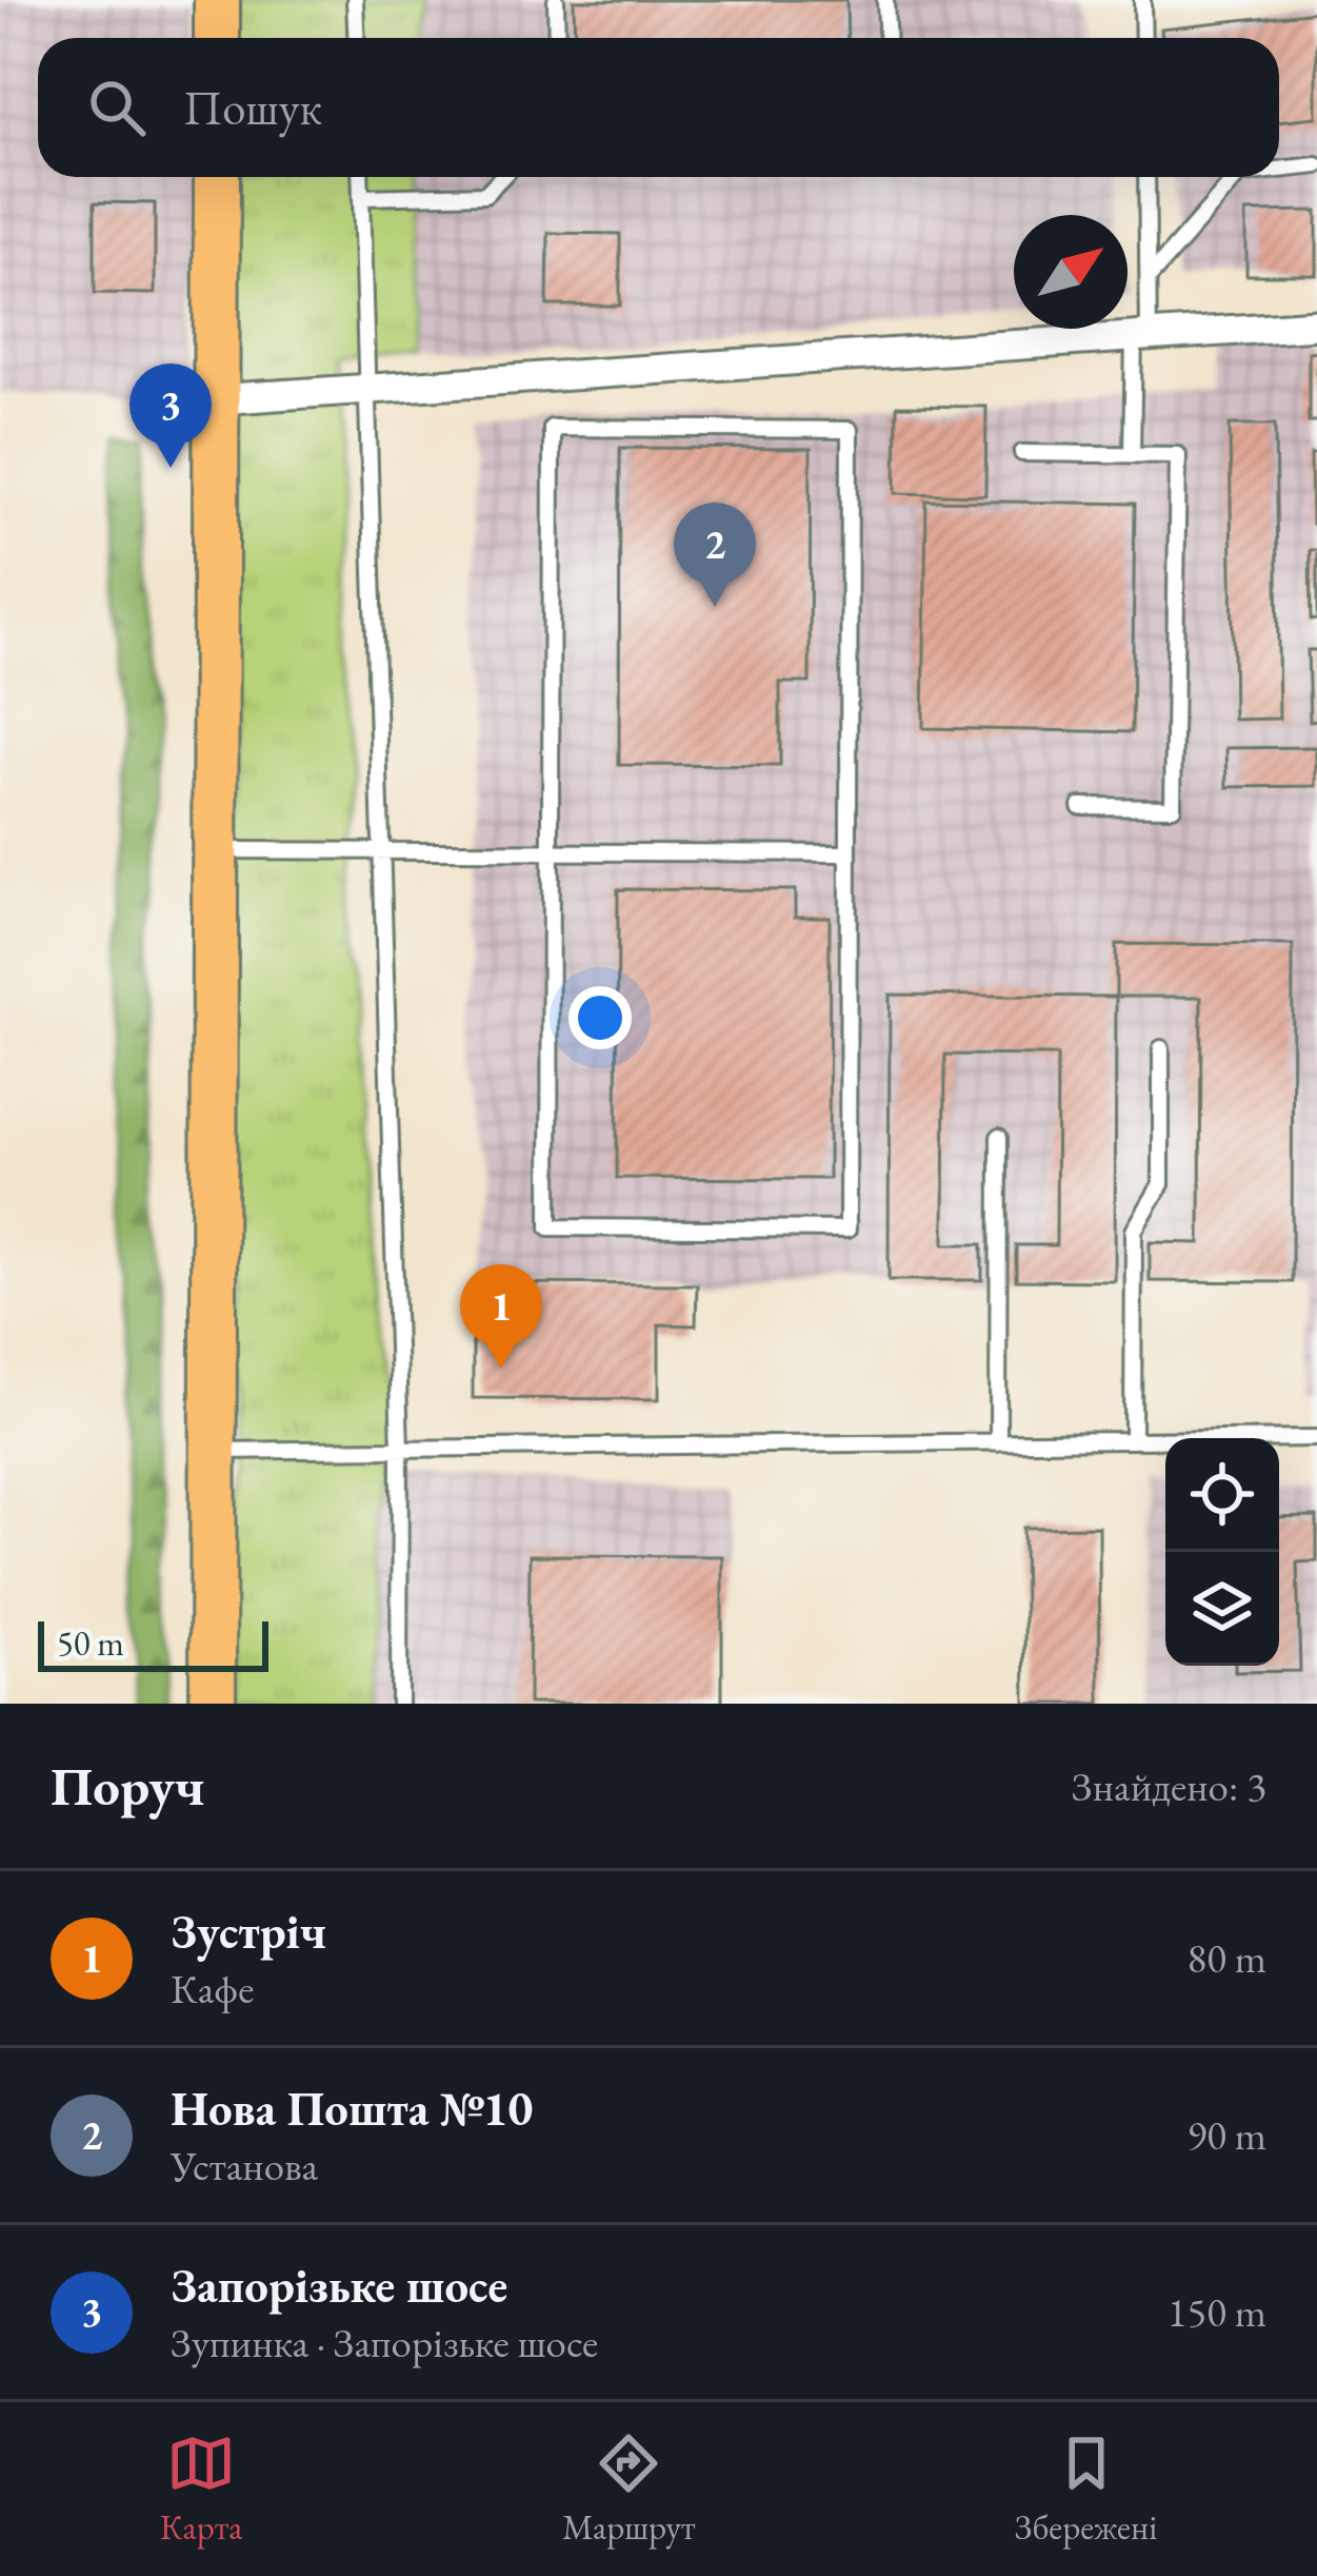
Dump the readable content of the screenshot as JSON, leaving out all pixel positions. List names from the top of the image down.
{
  "scale_bar": "50 m",
  "north": "top right",
  "page": {
    "search": "Пошук",
    "pins": ["3", "2", "1"],
    "scale": "50 m",
    "heading": ["Поруч", "Знайдено: 3"],
    "list": [
      {
        "mark": "1",
        "name": "Зустріч",
        "note": "Кафе",
        "value": "80 m"
      },
      {
        "mark": "2",
        "name": "Нова Пошта №10",
        "note": "Установа",
        "value": "90 m"
      },
      {
        "mark": "3",
        "name": "Запорізьке шосе",
        "note": "Зупинка · Запорізьке шосе",
        "value": "150 m"
      }
    ],
    "nav": ["Карта", "Маршрут", "Збережені"]
  }
}
